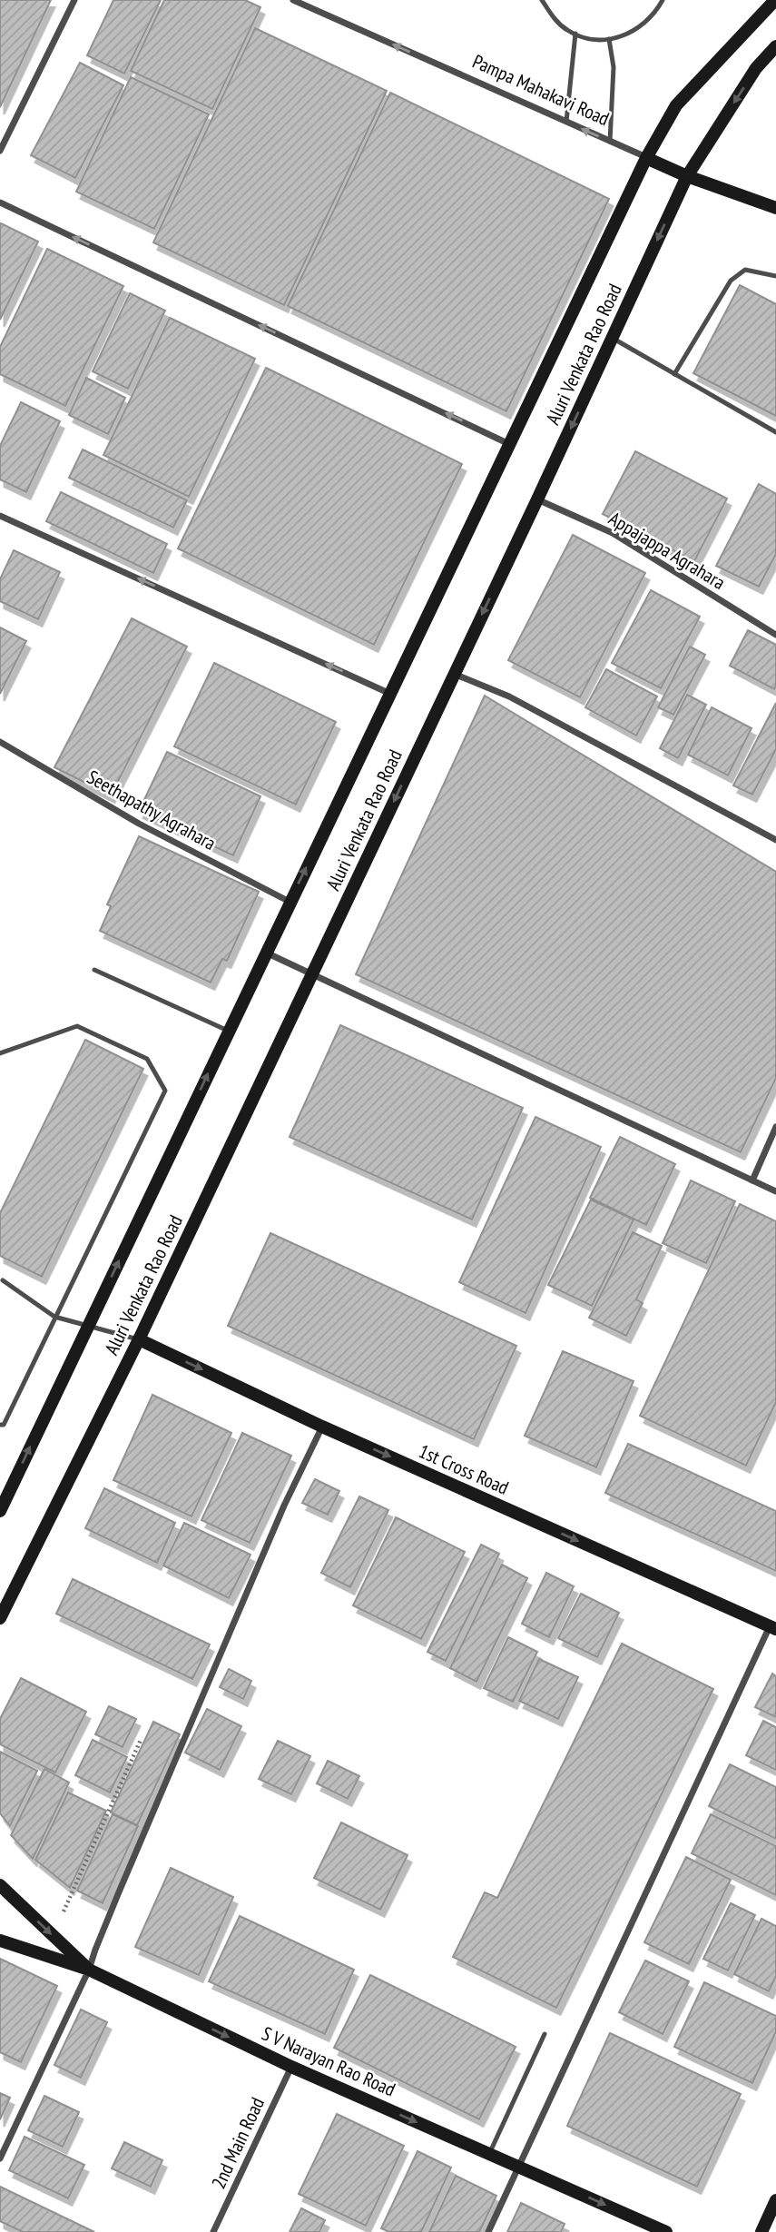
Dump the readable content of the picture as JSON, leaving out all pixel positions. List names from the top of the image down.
{
  "streets": {
    "main road": [
      "Pampa Mahakavi Road",
      "Aluri Venkata Rao Road",
      "1st Cross Road",
      "S V Narayan Rao Road"
    ],
    "street": ["Appajappa Agrahara", "Seethapathy Agrahara", "2nd Main Road"]
  },
  "crossings": [
    ["Pampa Mahakavi Road", "Aluri Venkata Rao Road"],
    ["Aluri Venkata Rao Road", "Appajappa Agrahara"],
    ["Aluri Venkata Rao Road", "Seethapathy Agrahara"],
    ["Aluri Venkata Rao Road", "1st Cross Road"],
    ["S V Narayan Rao Road", "2nd Main Road"]
  ],
  "one_way": ["Pampa Mahakavi Road", "1st Cross Road", "S V Narayan Rao Road"]
}
